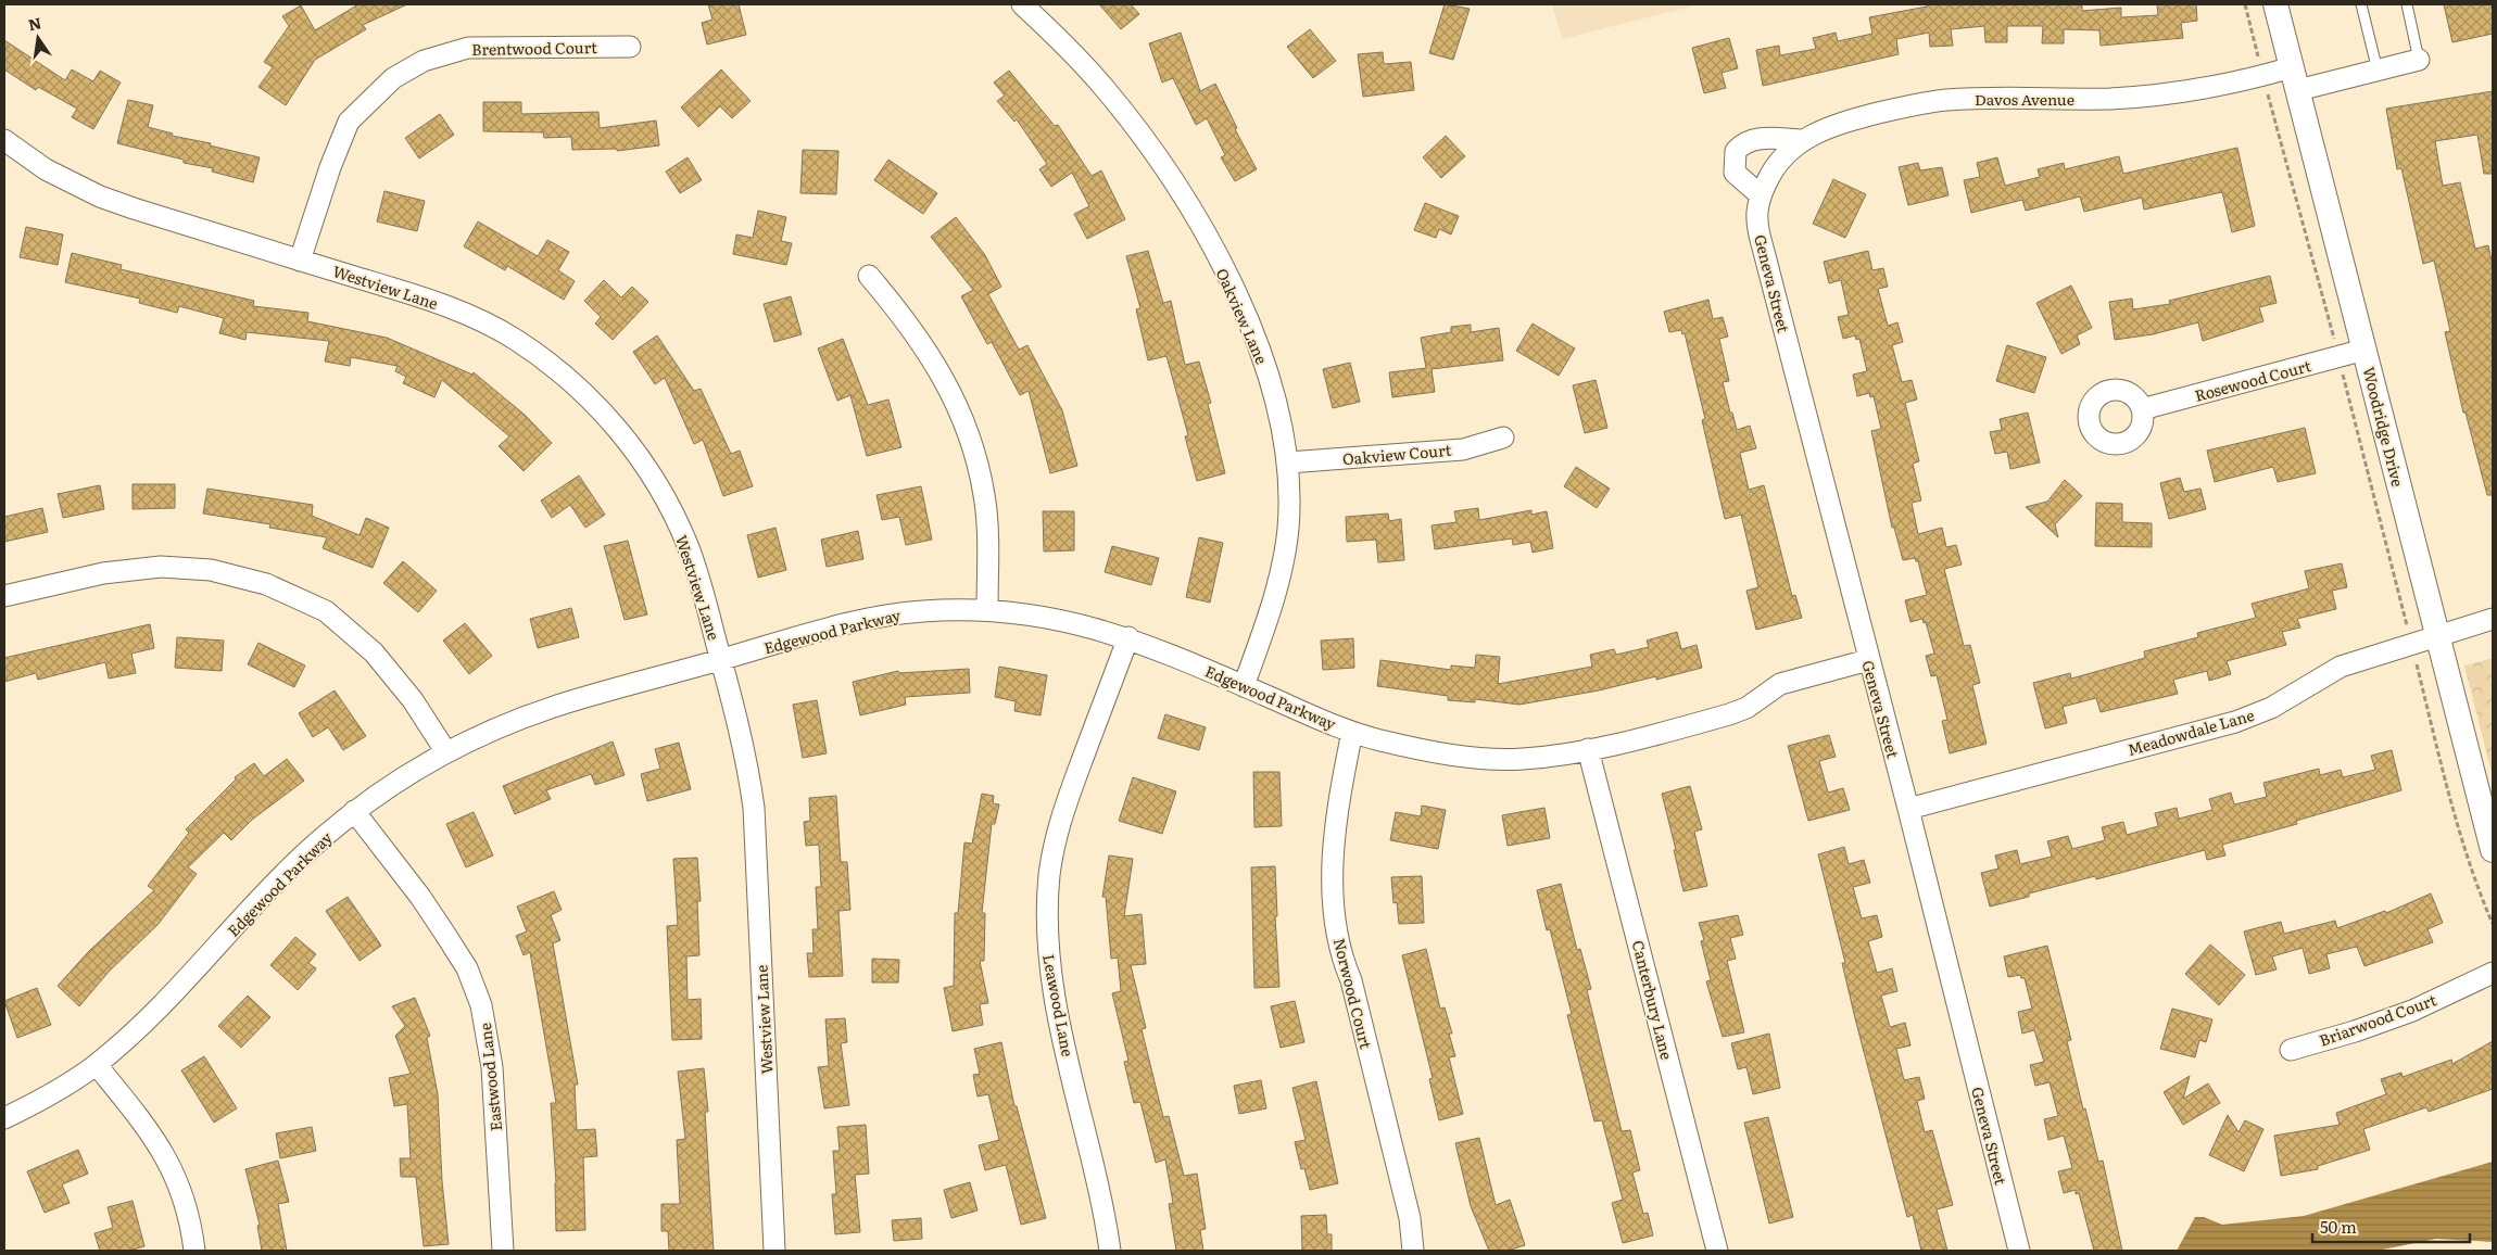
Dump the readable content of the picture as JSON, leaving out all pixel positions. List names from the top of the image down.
{
  "streets": {
    "street": [
      "Brentwood Court",
      "Davos Avenue",
      "Geneva Street",
      "Westview Lane",
      "Oakview Lane",
      "Rosewood Court",
      "Woodridge Drive",
      "Oakview Court",
      "Edgewood Parkway",
      "Meadowdale Lane",
      "Norwood Court",
      "Canterbury Lane",
      "Leawood Lane",
      "Briarwood Court",
      "Eastwood Lane"
    ]
  },
  "crossings": [
    ["Brentwood Court", "Westview Lane"],
    ["Davos Avenue", "Geneva Street"],
    ["Davos Avenue", "Woodridge Drive"],
    ["Geneva Street", "Edgewood Parkway"],
    ["Geneva Street", "Meadowdale Lane"],
    ["Westview Lane", "Edgewood Parkway"],
    ["Oakview Lane", "Oakview Court"],
    ["Oakview Lane", "Edgewood Parkway"],
    ["Rosewood Court", "Woodridge Drive"],
    ["Woodridge Drive", "Meadowdale Lane"],
    ["Edgewood Parkway", "Norwood Court"],
    ["Edgewood Parkway", "Canterbury Lane"],
    ["Edgewood Parkway", "Leawood Lane"],
    ["Edgewood Parkway", "Eastwood Lane"]
  ],
  "scale_bar": "50 m",
  "north": "top"
}
